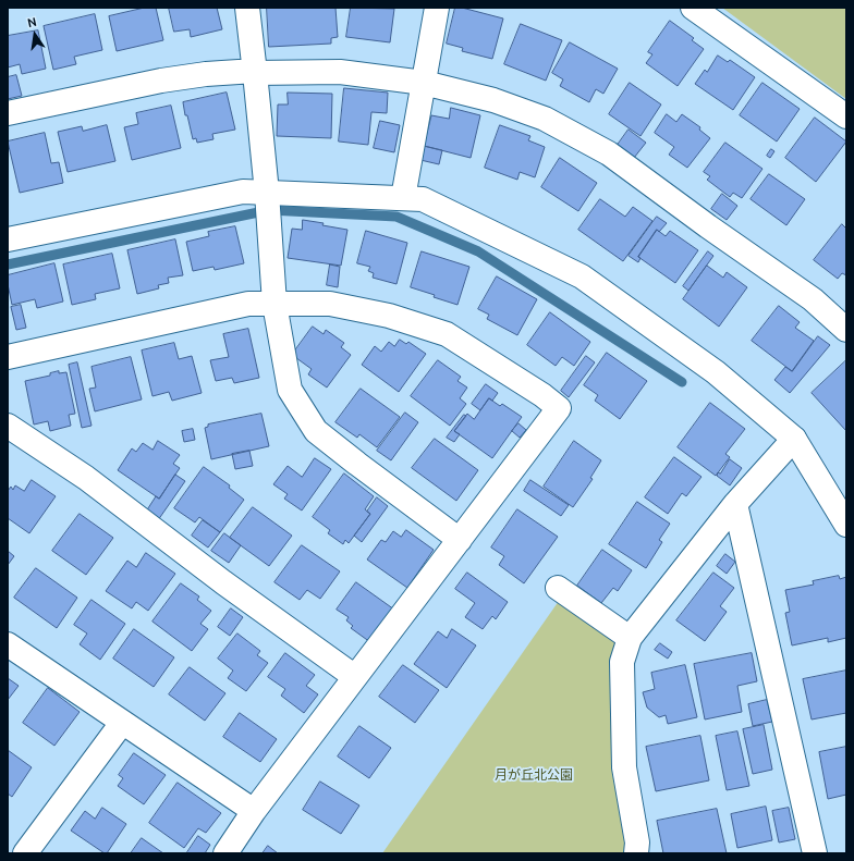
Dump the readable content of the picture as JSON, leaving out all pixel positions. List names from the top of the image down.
{
  "parks": ["月が丘北公園"],
  "north": "top"
}
